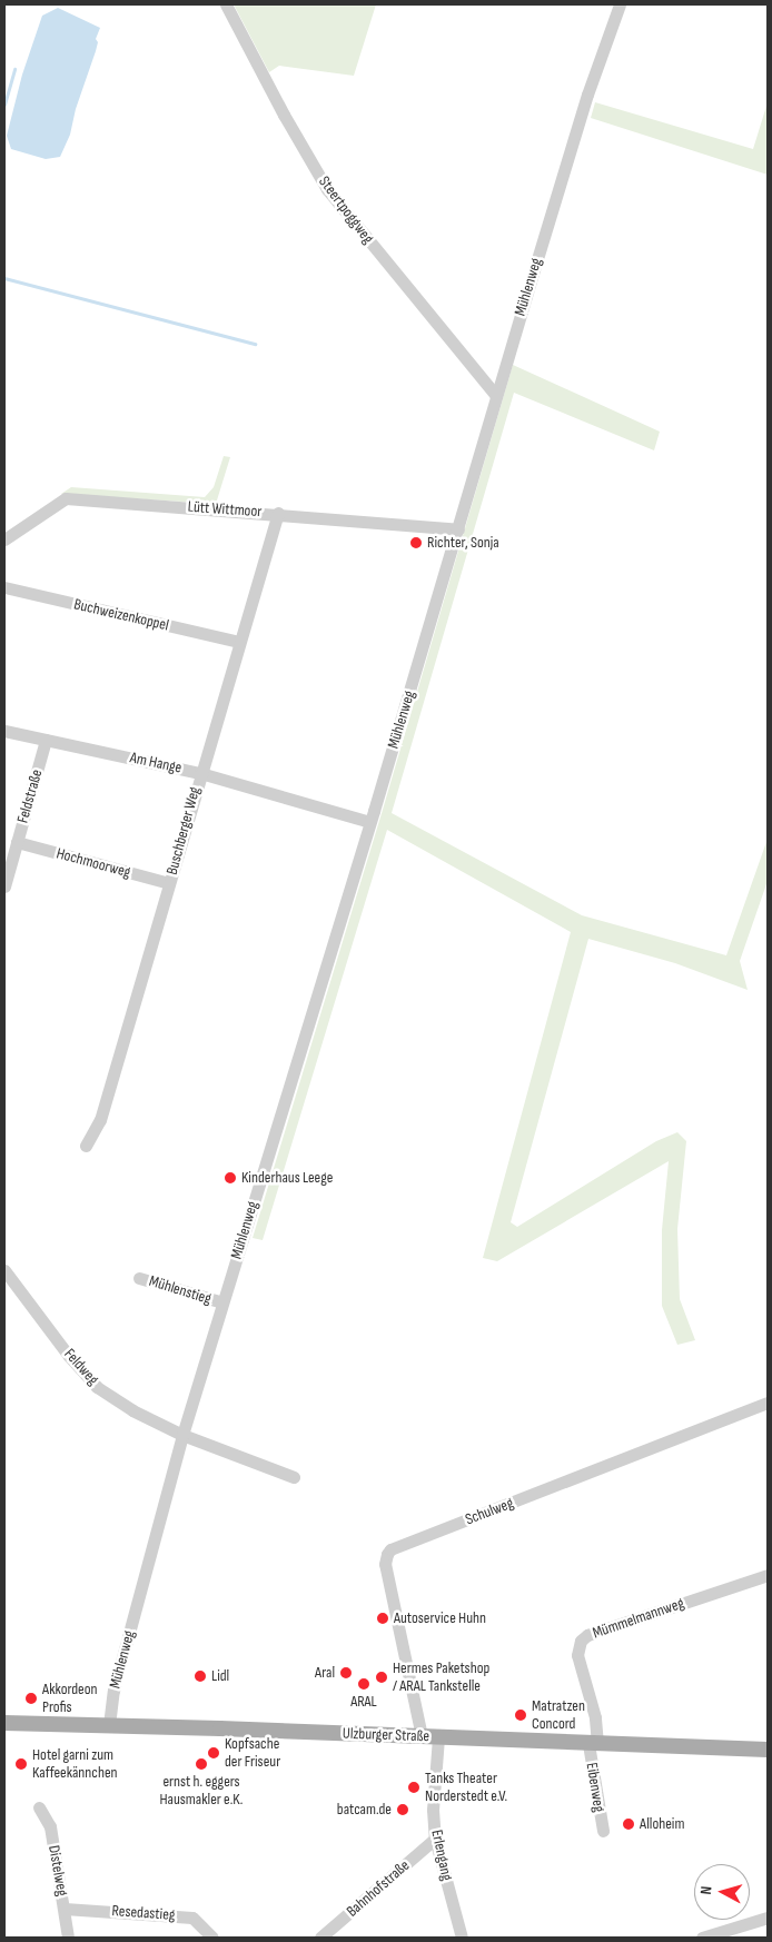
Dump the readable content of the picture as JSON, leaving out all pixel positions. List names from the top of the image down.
{
  "streets": {
    "main road": ["Ulzburger Straße"],
    "street": [
      "Steertpoggweg",
      "Mühlenweg",
      "Lütt Wittmoor",
      "Buchweizenkoppel",
      "Am Hange",
      "Feldstraße",
      "Buschberger Weg",
      "Hochmoorweg",
      "Mühlenstieg",
      "Feldweg",
      "Schulweg",
      "Mümmelmannweg",
      "Eibenweg",
      "Erlengang",
      "Distelweg",
      "Bahnhofstraße",
      "Resedastieg"
    ]
  },
  "crossings": [
    ["Steertpoggweg", "Mühlenweg"],
    ["Mühlenweg", "Lütt Wittmoor"],
    ["Mühlenweg", "Am Hange"],
    ["Mühlenweg", "Mühlenstieg"],
    ["Mühlenweg", "Feldweg"],
    ["Mühlenweg", "Ulzburger Straße"],
    ["Lütt Wittmoor", "Buschberger Weg"],
    ["Buchweizenkoppel", "Buschberger Weg"],
    ["Am Hange", "Feldstraße"],
    ["Am Hange", "Buschberger Weg"],
    ["Feldstraße", "Hochmoorweg"],
    ["Buschberger Weg", "Hochmoorweg"],
    ["Schulweg", "Ulzburger Straße"],
    ["Mümmelmannweg", "Ulzburger Straße"],
    ["Mümmelmannweg", "Eibenweg"],
    ["Ulzburger Straße", "Eibenweg"],
    ["Ulzburger Straße", "Erlengang"],
    ["Erlengang", "Bahnhofstraße"],
    ["Distelweg", "Resedastieg"]
  ],
  "places": [
    "Richter, Sonja",
    "Kinderhaus Leege",
    "Autoservice Huhn",
    "Aral",
    "Lidl",
    "Hermes Paketshop / ARAL Tankstelle",
    "ARAL",
    "Akkordeon Profis",
    "Matratzen Concord",
    "Kopfsache der Friseur",
    "Hotel garni zum Kaffeekännchen",
    "ernst h. eggers Hausmakler e.K.",
    "Tanks Theater Norderstedt e.V.",
    "batcam.de",
    "Alloheim"
  ],
  "north": "left"
}
